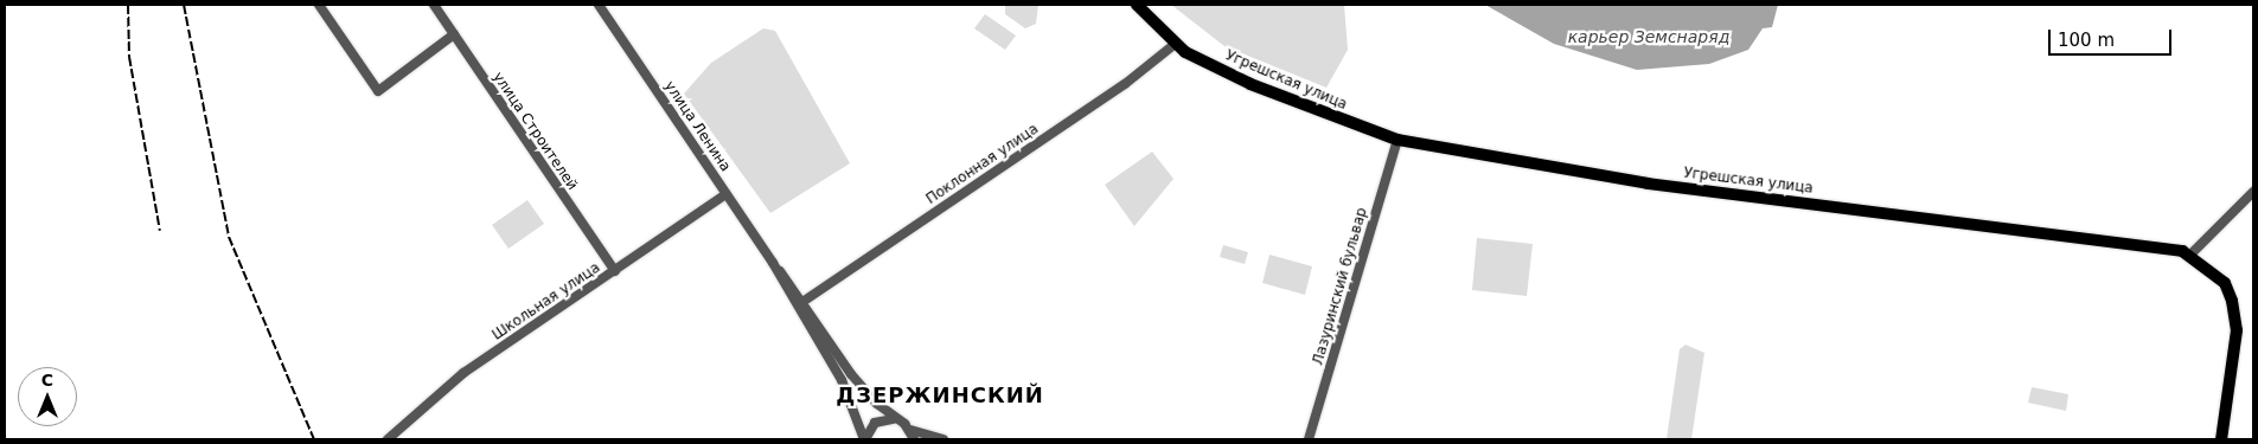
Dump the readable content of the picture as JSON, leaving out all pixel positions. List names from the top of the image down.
{
  "streets": {
    "main road": ["Угрешская улица"],
    "street": [
      "улица Ленина",
      "улица Строителей",
      "Поклонная улица",
      "Лазуринский бульвар",
      "Школьная улица"
    ]
  },
  "crossings": [
    ["Угрешская улица", "Поклонная улица"],
    ["Угрешская улица", "Лазуринский бульвар"],
    ["улица Ленина", "Поклонная улица"],
    ["улица Ленина", "Школьная улица"],
    ["улица Строителей", "Школьная улица"]
  ],
  "districts": ["ДЗЕРЖИНСКИЙ"],
  "water": ["карьер Земснаряд"],
  "scale_bar": "100 m",
  "north": "top"
}
